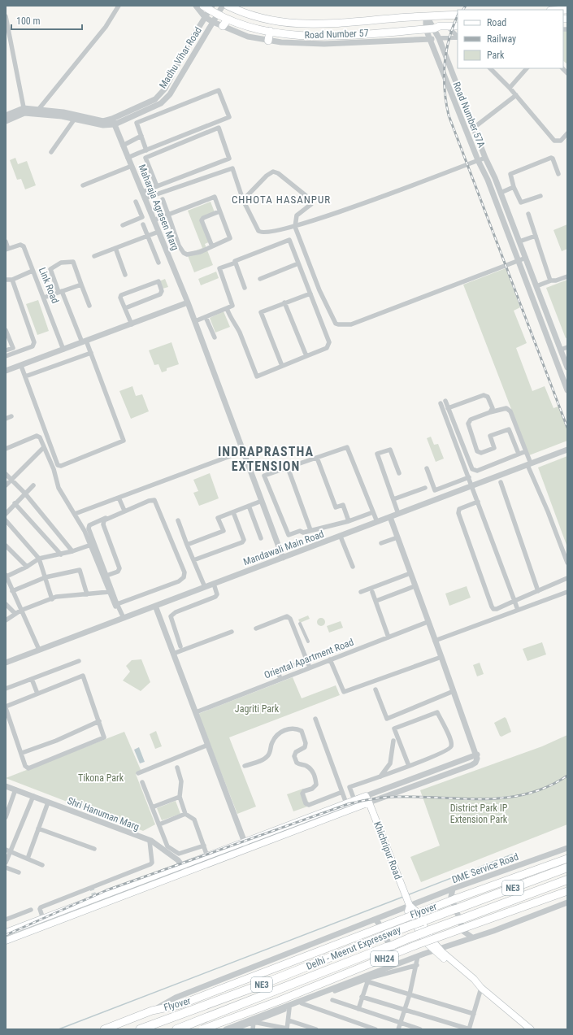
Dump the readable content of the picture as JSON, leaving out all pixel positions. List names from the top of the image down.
{
  "streets": {
    "highway": ["NE3", "Delhi - Meerut Expressway"],
    "main road": [
      "Road Number 57",
      "Khichripur Road",
      "Flyover",
      "NH24"
    ],
    "street": [
      "Madhu Vihar Road",
      "Road Number 57A",
      "Maharaja Agrasen Marg",
      "Link Road",
      "Mandawali Main Road",
      "Oriental Apartment Road",
      "Shri Hanuman Marg",
      "DME Service Road"
    ]
  },
  "crossings": [
    ["Road Number 57", "Madhu Vihar Road"],
    ["Road Number 57", "Road Number 57A"],
    ["Madhu Vihar Road", "Maharaja Agrasen Marg"],
    ["Maharaja Agrasen Marg", "Mandawali Main Road"],
    ["Khichripur Road", "DME Service Road"],
    ["DME Service Road", "Flyover"]
  ],
  "districts": ["CHHOTA HASANPUR", "INDRAPRASTHA EXTENSION"],
  "parks": ["Jagriti Park", "Tikona Park", "District Park IP Extension Park"],
  "legend": ["Road", "Railway", "Park"],
  "scale_bar": "100 m"
}
